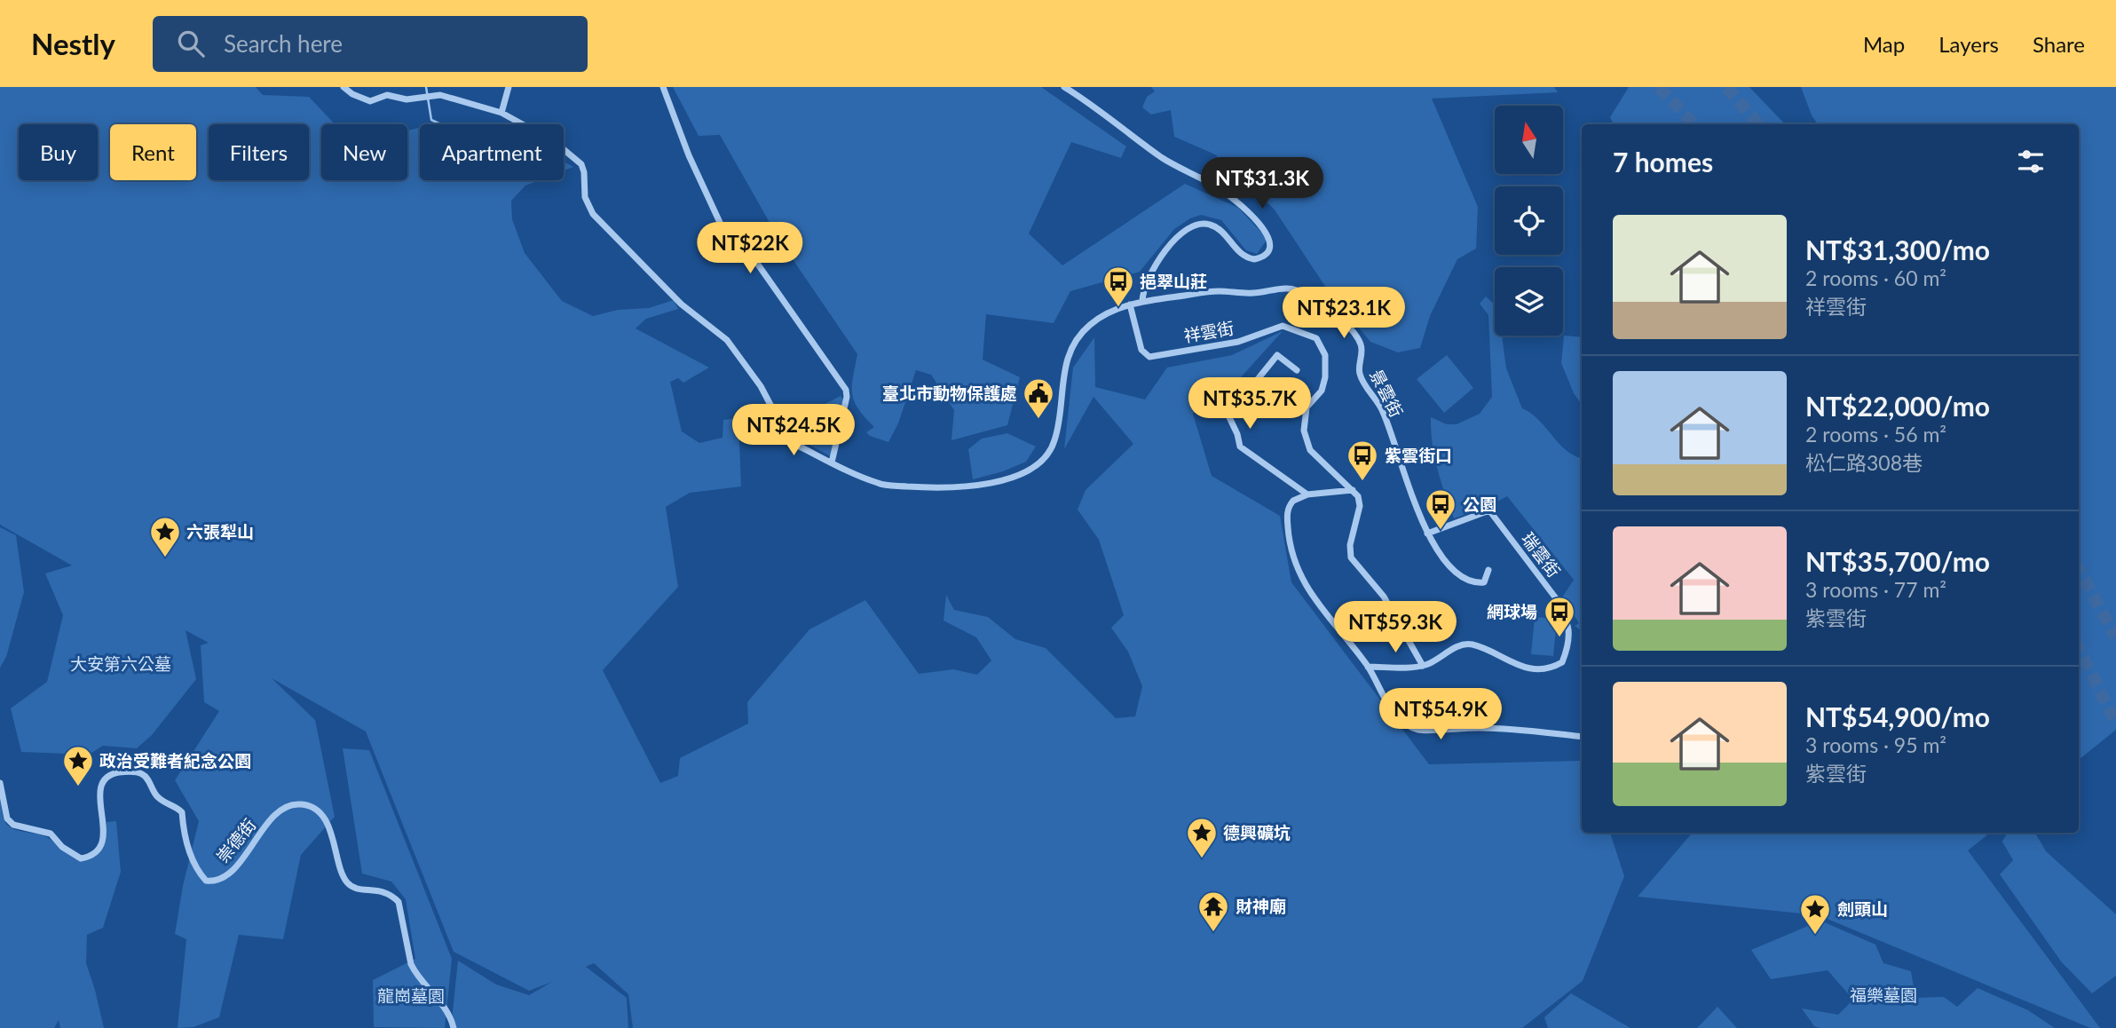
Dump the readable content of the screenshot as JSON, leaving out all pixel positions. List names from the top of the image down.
{
  "streets": {
    "street": [
      "祥雲街",
      "景雲街",
      "瑞雲街",
      "崇德街"
    ]
  },
  "crossings": [
    ["祥雲街", "景雲街"],
    ["景雲街", "瑞雲街"]
  ],
  "parks": ["大安第六公墓", "福樂墓園", "龍崗墓園"],
  "places": {
    "bus stop": [
      "挹翠山莊",
      "紫雲街口",
      "公園",
      "網球場"
    ],
    "public building": ["臺北市動物保護處"],
    "place": [
      "六張犁山",
      "政治受難者紀念公園",
      "德興礦坑",
      "劍頭山"
    ],
    "temple": ["財神廟"]
  },
  "north": "top",
  "page": {
    "header": "Nestly",
    "search": "Search here",
    "nav": ["Map", "Layers", "Share"],
    "chip": [
      "Buy",
      "Rent",
      "Filters",
      "New",
      "Apartment"
    ],
    "heading": "7 homes",
    "price": [
      "NT$31.3K",
      "NT$22K",
      "NT$23.1K",
      "NT$35.7K",
      "NT$24.5K",
      "NT$59.3K",
      "NT$54.9K"
    ],
    "list": [
      {
        "name": "NT$31,300/mo",
        "note": "2 rooms · 60 m² · 祥雲街"
      },
      {
        "name": "NT$22,000/mo",
        "note": "2 rooms · 56 m² · 松仁路308巷"
      },
      {
        "name": "NT$35,700/mo",
        "note": "3 rooms · 77 m² · 紫雲街"
      },
      {
        "name": "NT$54,900/mo",
        "note": "3 rooms · 95 m² · 紫雲街"
      }
    ]
  }
}
